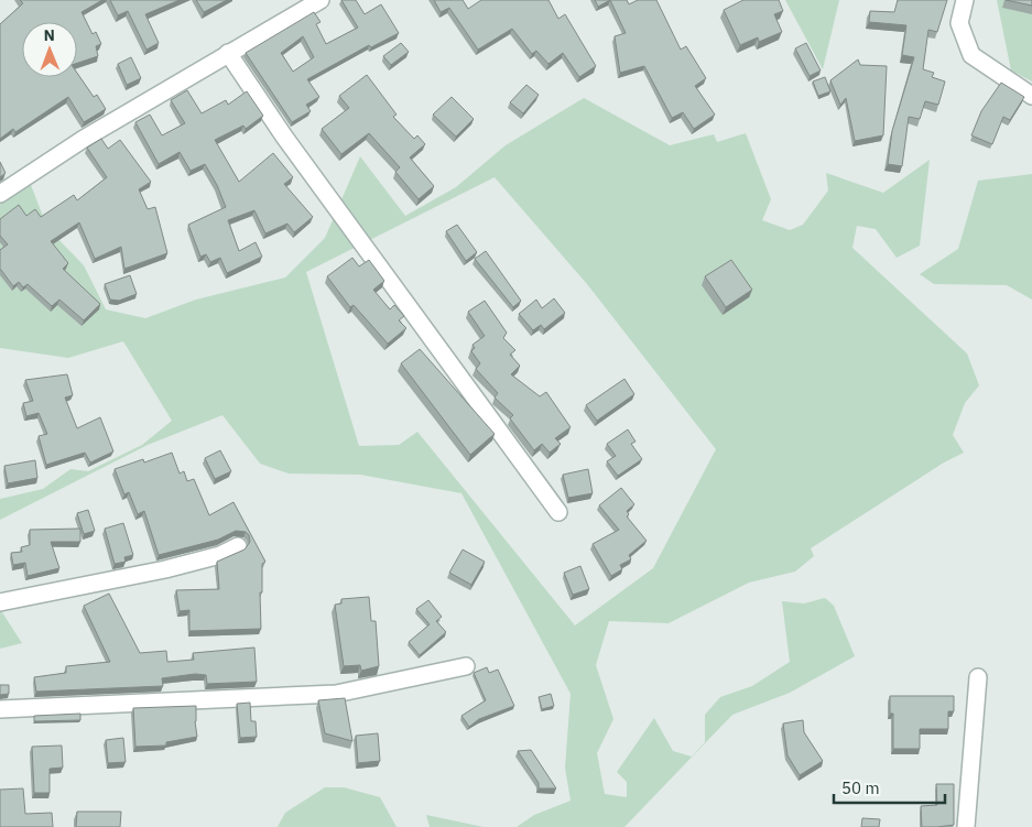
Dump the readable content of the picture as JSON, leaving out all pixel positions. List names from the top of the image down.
{
  "scale_bar": "50 m",
  "north": "top"
}
